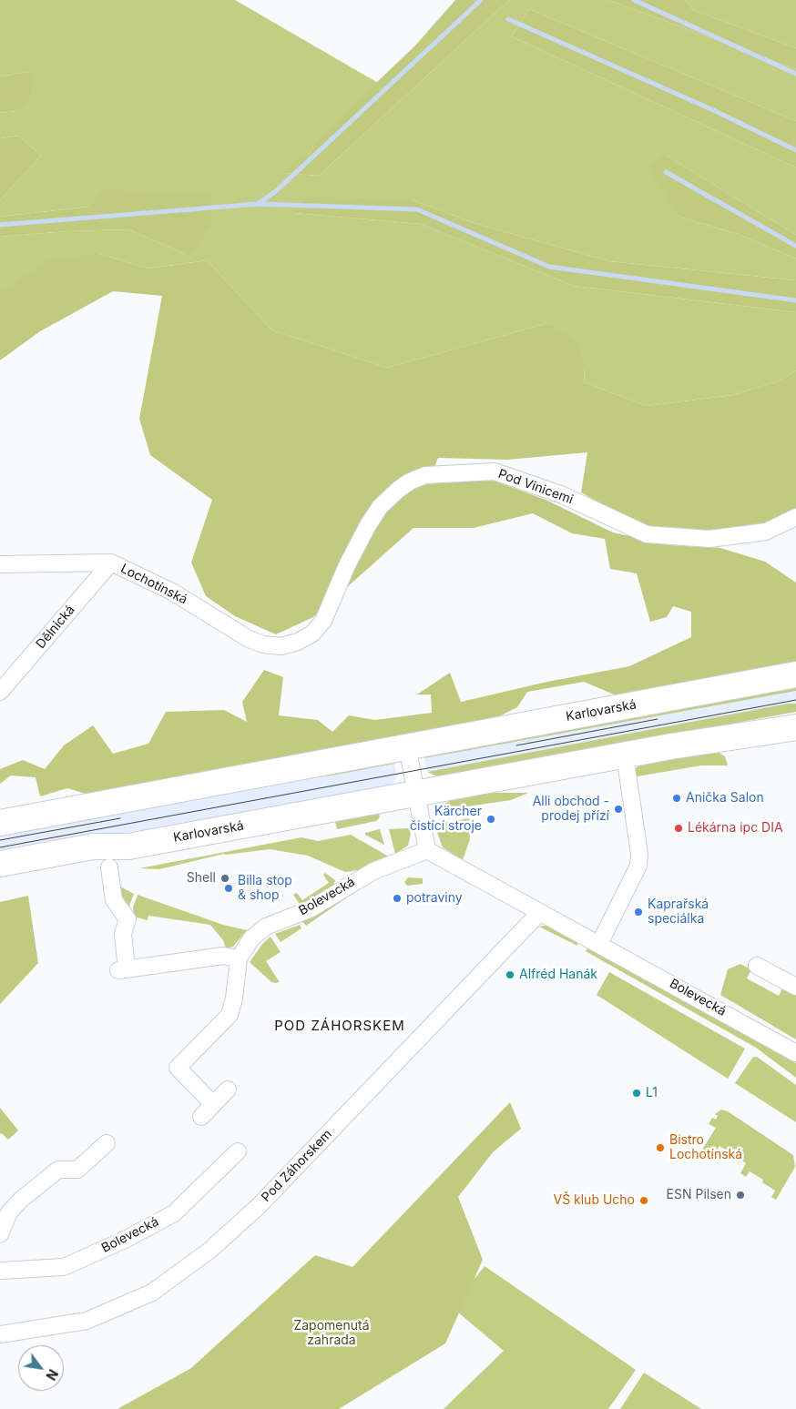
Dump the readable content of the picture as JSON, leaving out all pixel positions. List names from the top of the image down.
{
  "streets": {
    "main road": ["Karlovarská"],
    "street": [
      "Pod Vinicemi",
      "Lochotínská",
      "Dělnická",
      "Bolevecká",
      "Pod Záhorskem"
    ]
  },
  "crossings": [
    ["Pod Vinicemi", "Lochotínská"],
    ["Lochotínská", "Dělnická"],
    ["Bolevecká", "Pod Záhorskem"]
  ],
  "districts": ["POD ZÁHORSKEM"],
  "parks": ["Zapomenutá zahrada"],
  "places": [
    "Anička Salon",
    "Alli obchod - prodej přízí",
    "Kärcher čistící stroje",
    "Lékárna ipc DIA",
    "Shell",
    "Billa stop & shop",
    "potraviny",
    "Kaprařská speciálka",
    "Alfréd Hanák",
    "L1",
    "Bistro Lochotínská",
    "ESN Pilsen",
    "VŠ klub Ucho"
  ],
  "north": "bottom right"
}
